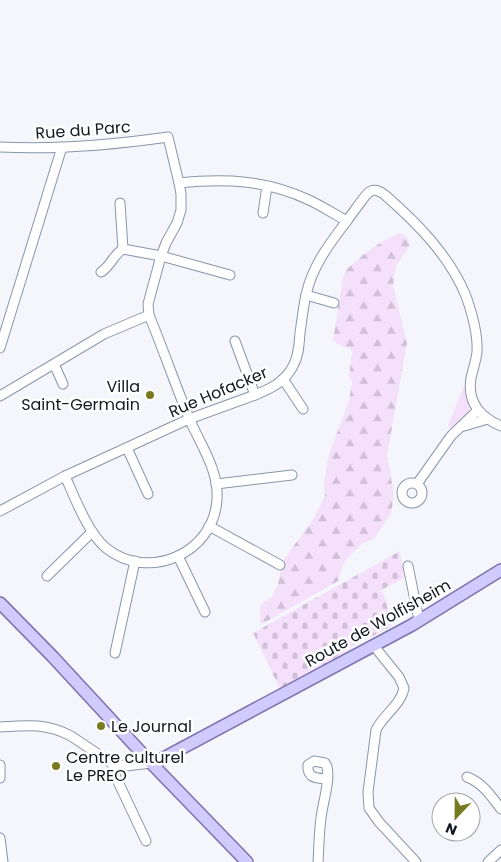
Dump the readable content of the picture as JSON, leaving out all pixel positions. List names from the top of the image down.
{
  "streets": {
    "main road": ["Route de Wolfisheim"],
    "street": ["Rue du Parc", "Rue Hofacker"]
  },
  "places": ["Villa Saint-Germain", "Le Journal", "Centre culturel Le PREO"],
  "north": "bottom"
}
